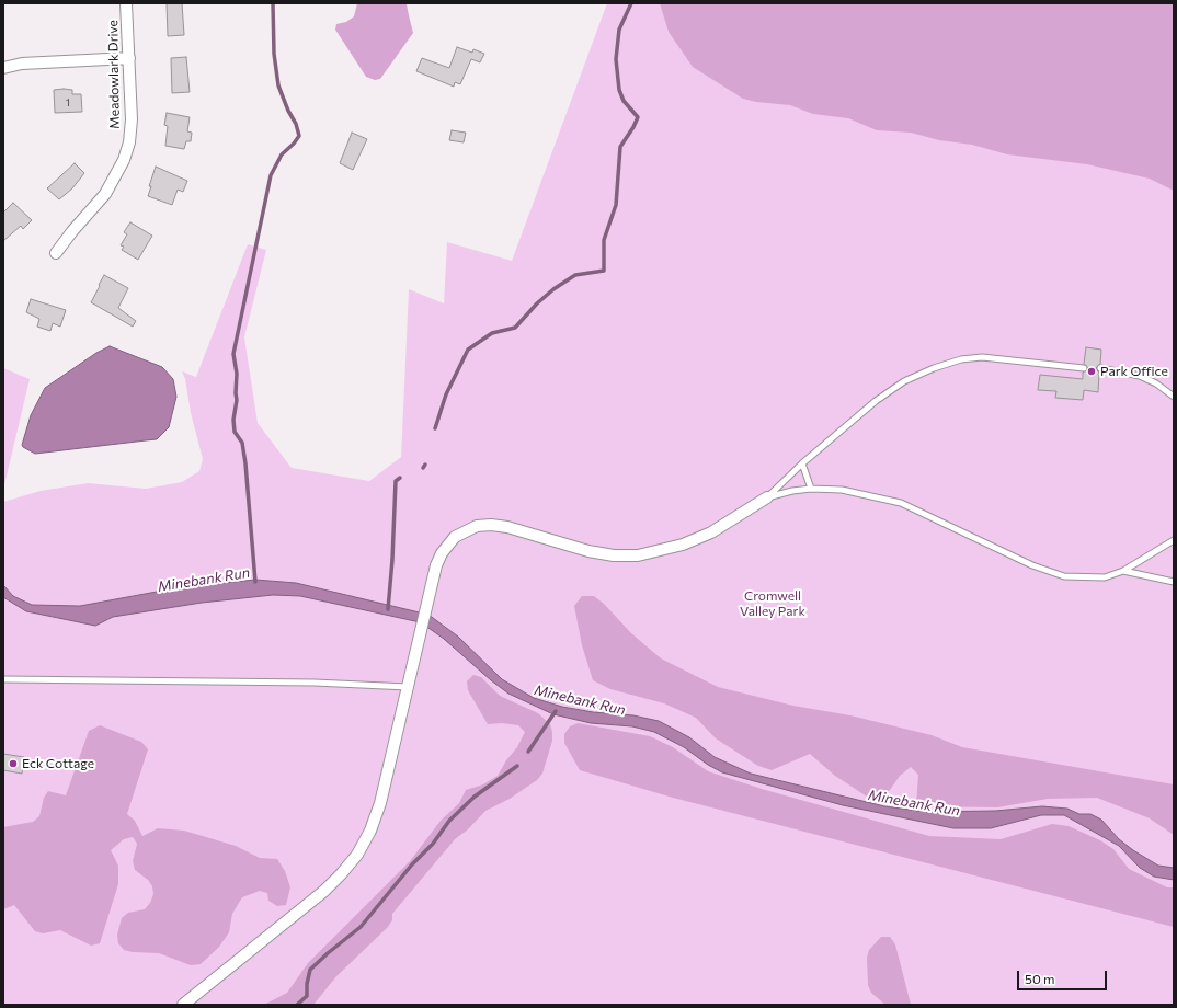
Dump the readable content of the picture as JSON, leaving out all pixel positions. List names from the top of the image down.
{
  "streets": {
    "street": ["Meadowlark Drive"]
  },
  "water": ["Minebank Run"],
  "parks": ["Cromwell Valley Park"],
  "places": ["Park Office", "Eck Cottage"],
  "house_numbers": ["1"],
  "scale_bar": "50 m"
}
